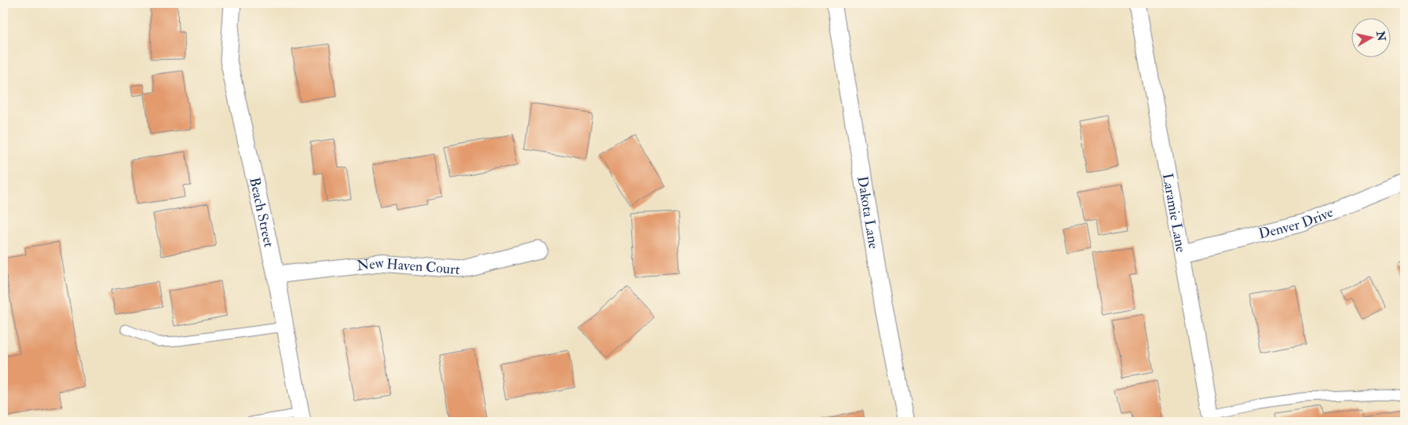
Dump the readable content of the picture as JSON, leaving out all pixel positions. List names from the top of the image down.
{
  "streets": {
    "street": [
      "Laramie Lane",
      "Beach Street",
      "Dakota Lane",
      "Denver Drive",
      "New Haven Court"
    ]
  },
  "crossings": [
    ["Laramie Lane", "Denver Drive"],
    ["Beach Street", "New Haven Court"]
  ],
  "north": "right"
}
